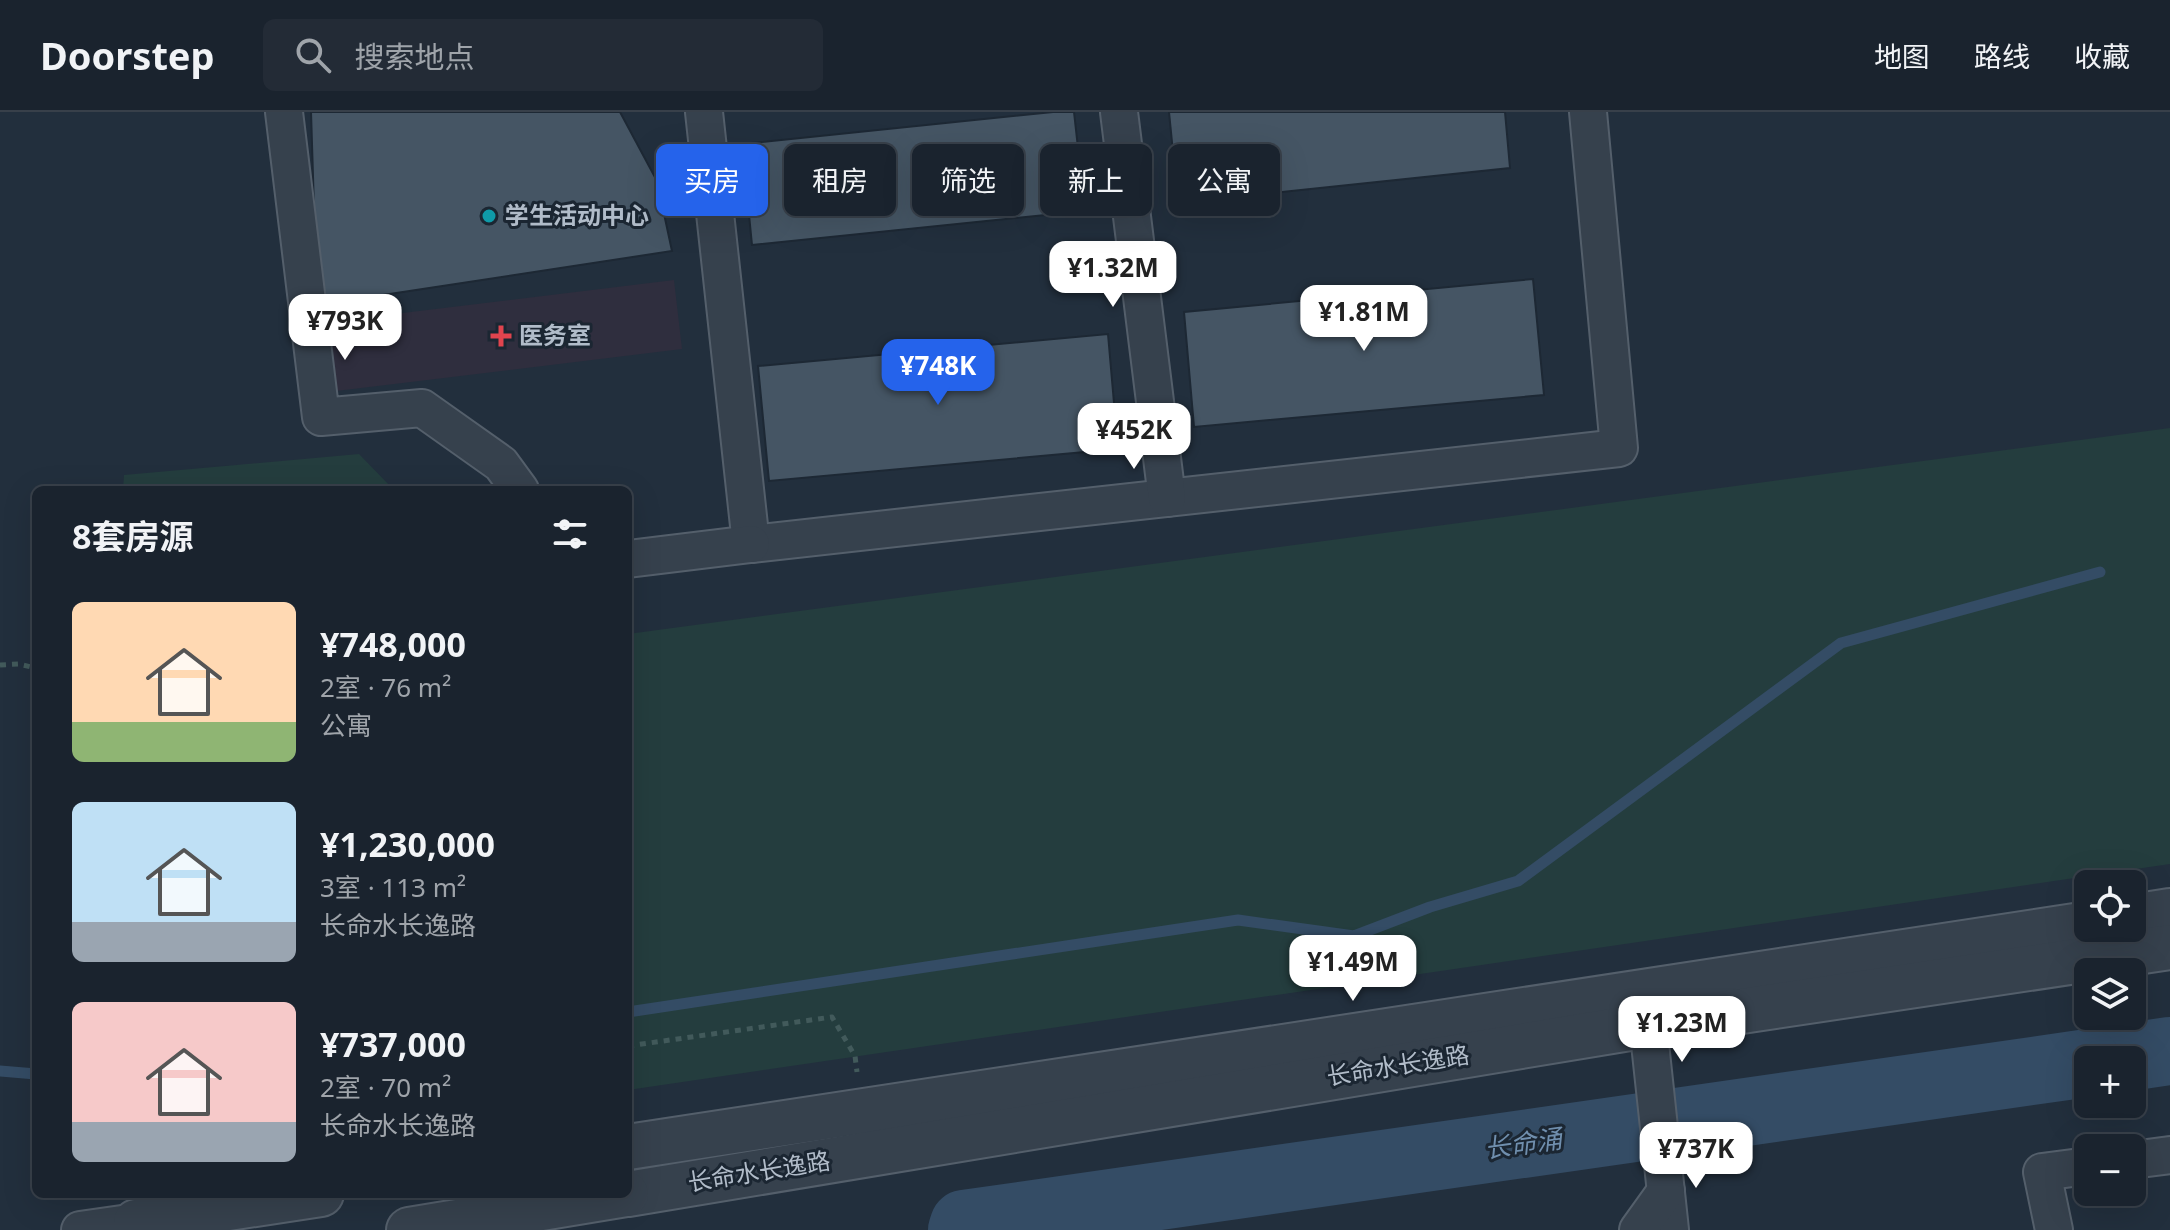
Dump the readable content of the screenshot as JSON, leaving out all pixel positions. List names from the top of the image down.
{
  "streets": {
    "street": ["长命水长逸路"]
  },
  "water": ["长命涌"],
  "places": {
    "other": ["学生活动中心"],
    "health": ["医务室"]
  },
  "page": {
    "header": "Doorstep",
    "search": "搜索地点",
    "nav": ["地图", "路线", "收藏"],
    "chip": [
      "买房",
      "租房",
      "筛选",
      "新上",
      "公寓"
    ],
    "price": [
      "¥1.32M",
      "¥1.81M",
      "¥793K",
      "¥748K",
      "¥452K",
      "¥1.49M",
      "¥1.23M",
      "¥737K"
    ],
    "heading": "8套房源",
    "list": [
      {
        "name": "¥748,000",
        "note": "2室 · 76 m² · 公寓"
      },
      {
        "name": "¥1,230,000",
        "note": "3室 · 113 m² · 长命水长逸路"
      },
      {
        "name": "¥737,000",
        "note": "2室 · 70 m² · 长命水长逸路"
      }
    ],
    "map_buttons": ["+", "−"]
  }
}
